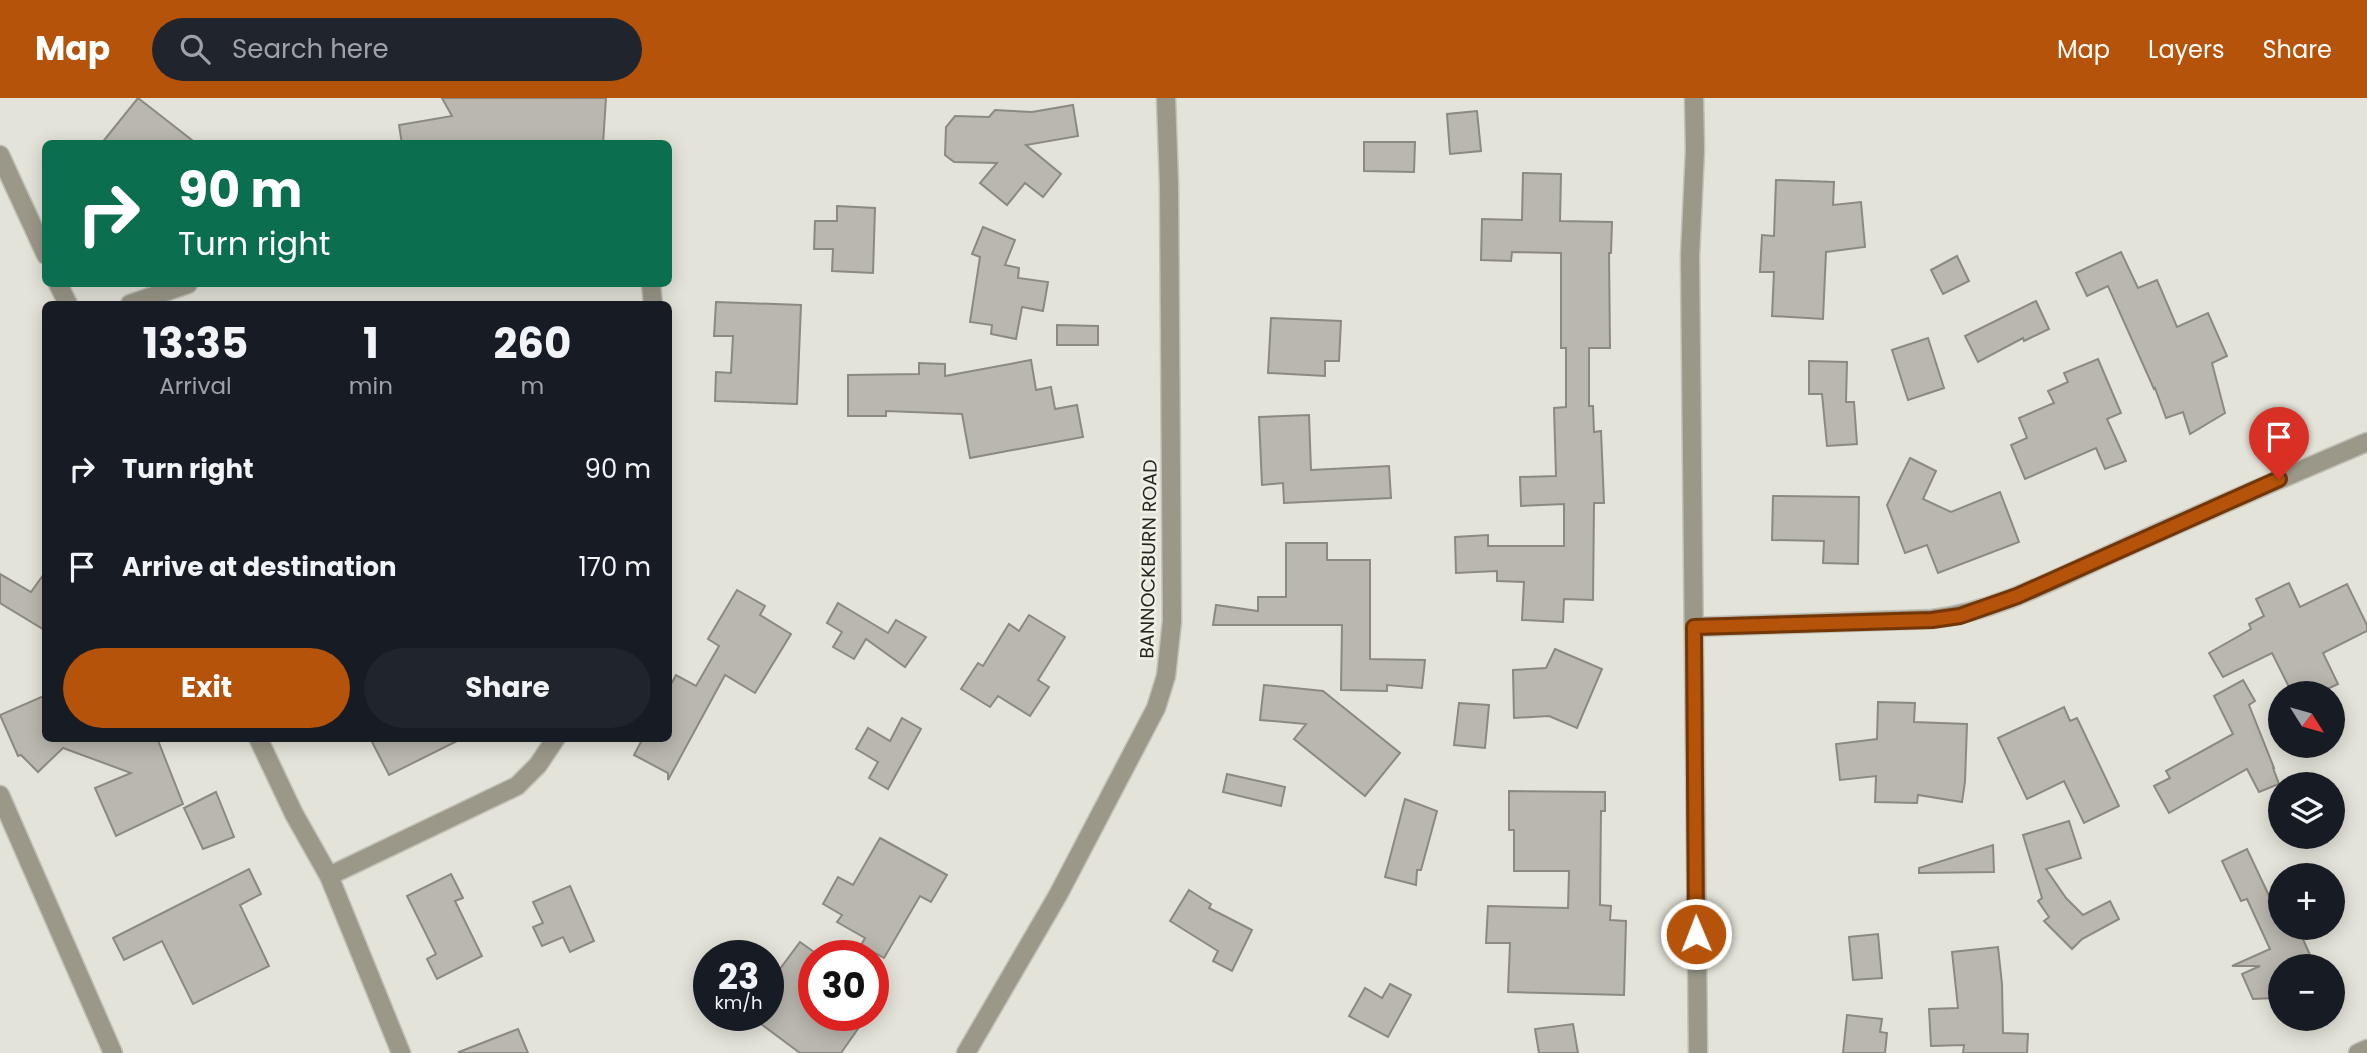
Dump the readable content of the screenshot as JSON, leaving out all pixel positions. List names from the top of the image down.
{
  "streets": {
    "street": ["BANNOCKBURN ROAD"]
  },
  "north": "bottom right",
  "page": {
    "header": "Map",
    "search": "Search here",
    "nav": ["Map", "Layers", "Share"],
    "turn": ["90 m", "Turn right"],
    "eta": [
      "13:35",
      "Arrival",
      "1",
      "min",
      "260",
      "m"
    ],
    "list": [
      {
        "name": "Turn right",
        "value": "90 m"
      },
      {
        "name": "Arrive at destination",
        "value": "170 m"
      }
    ],
    "buttons": ["Exit", "Share"],
    "map_buttons": ["+", "−"],
    "speed": "23 km/h",
    "limit": "30"
  }
}
